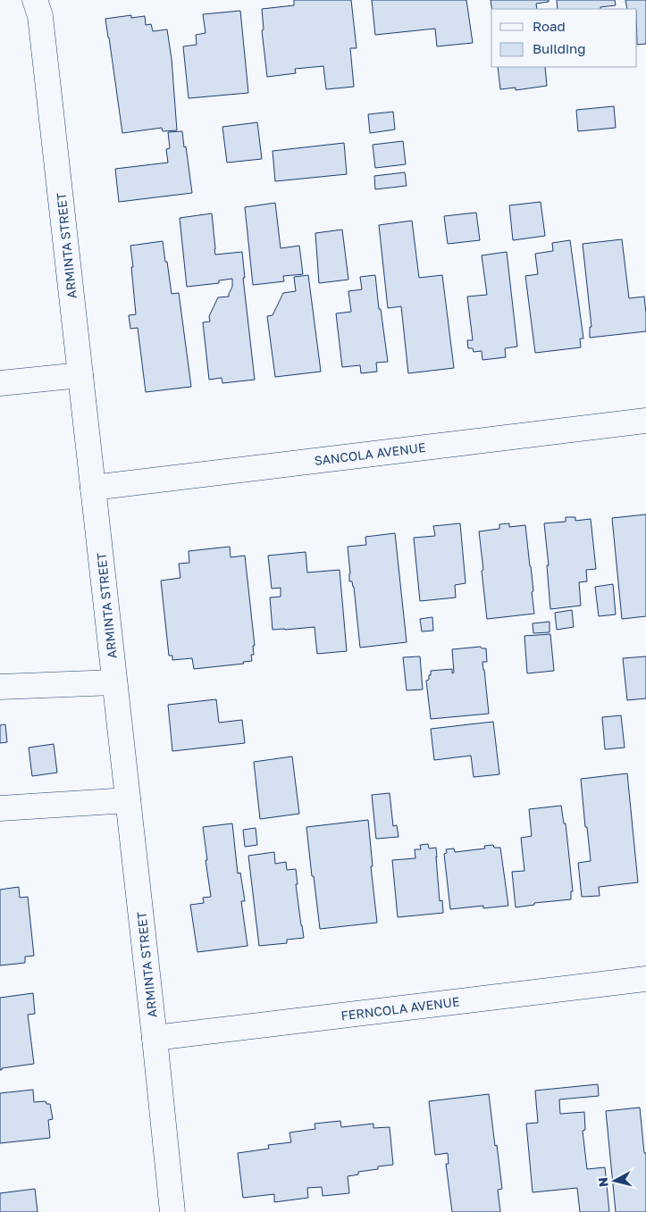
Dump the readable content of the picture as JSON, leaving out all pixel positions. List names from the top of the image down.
{
  "streets": {
    "street": ["ARMINTA STREET", "SANCOLA AVENUE", "FERNCOLA AVENUE"]
  },
  "crossings": [
    ["ARMINTA STREET", "SANCOLA AVENUE"],
    ["ARMINTA STREET", "FERNCOLA AVENUE"]
  ],
  "legend": ["Road", "Building"],
  "north": "left"
}
